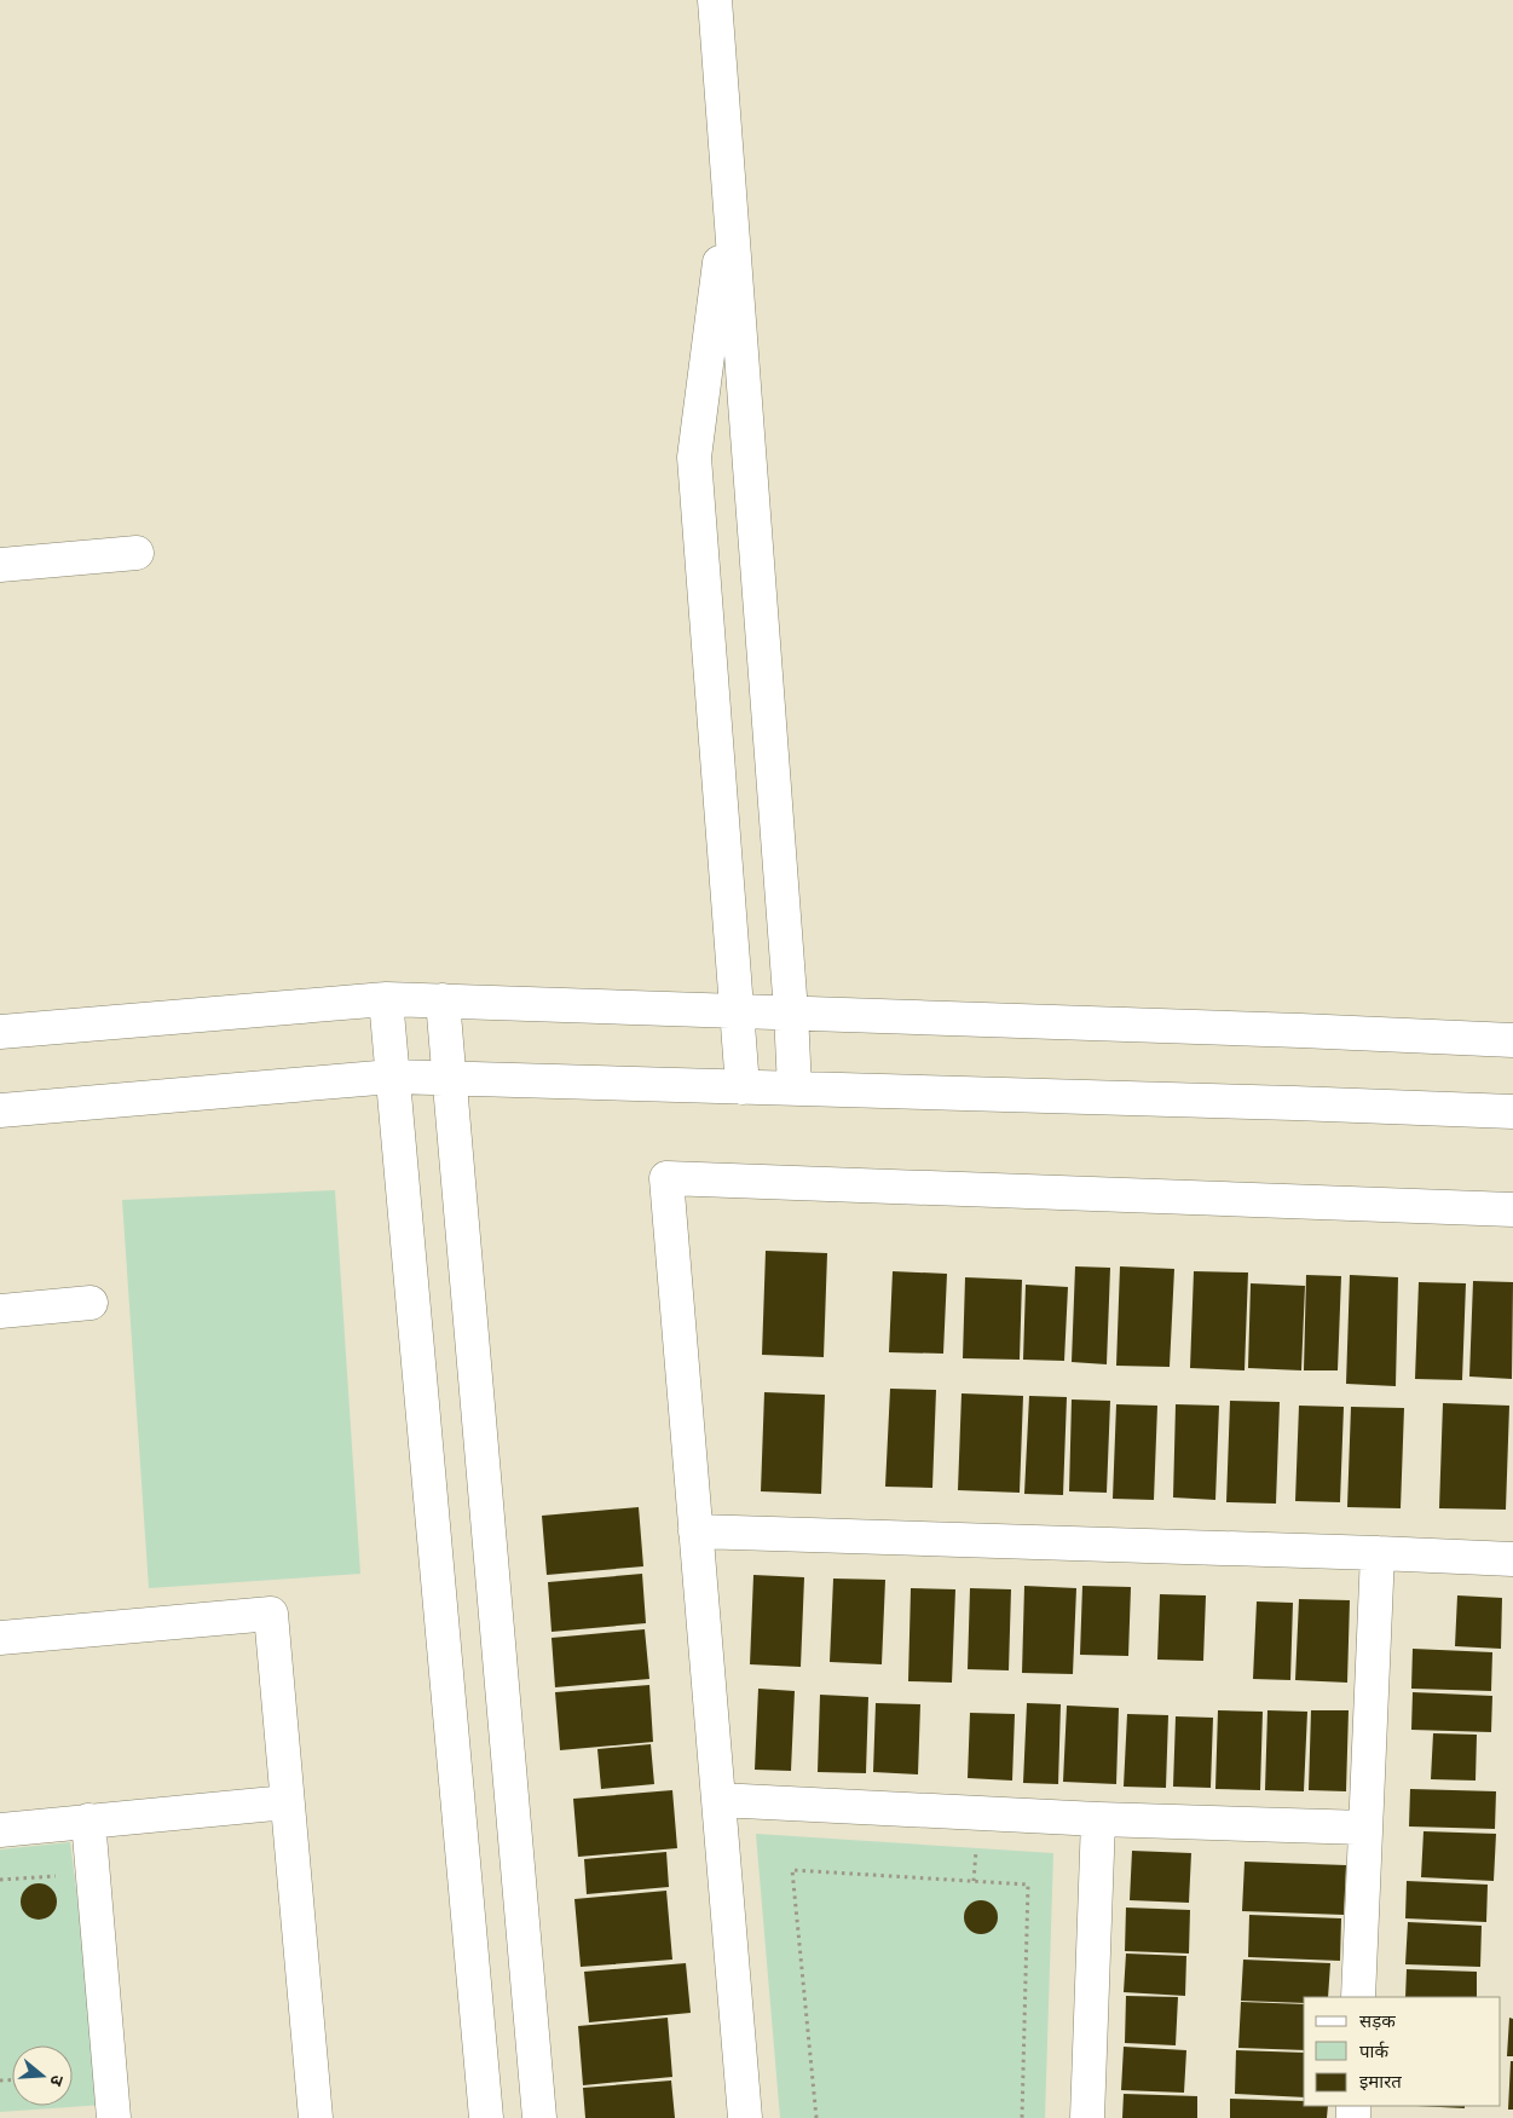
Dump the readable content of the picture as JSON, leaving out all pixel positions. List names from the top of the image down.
{
  "legend": ["सड़क", "पार्क", "इमारत"],
  "north": "right"
}
